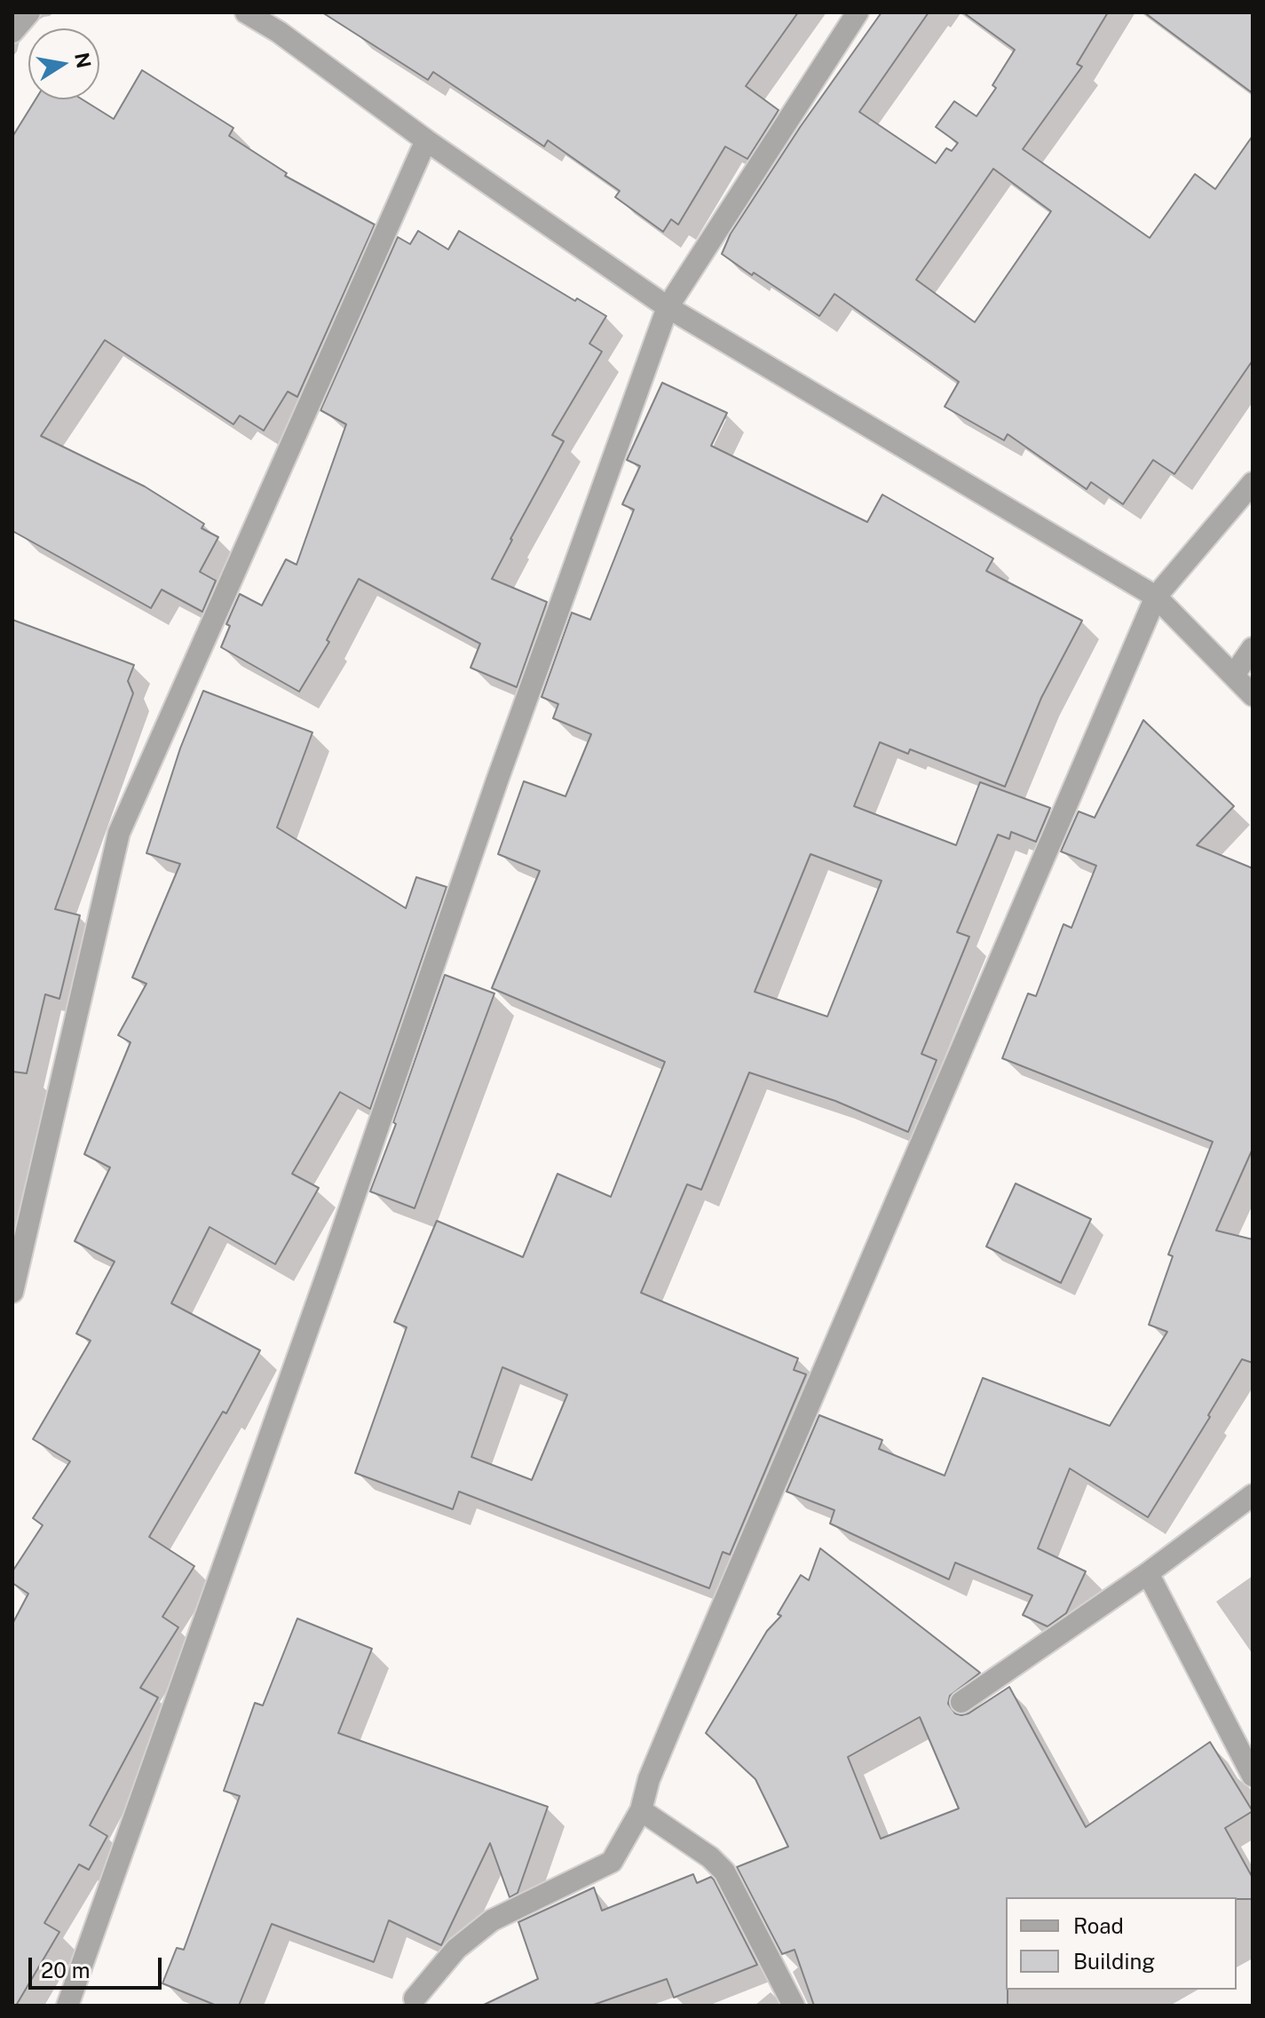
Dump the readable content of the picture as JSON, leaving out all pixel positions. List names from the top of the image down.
{
  "legend": ["Road", "Building"],
  "scale_bar": "20 m",
  "north": "right"
}
